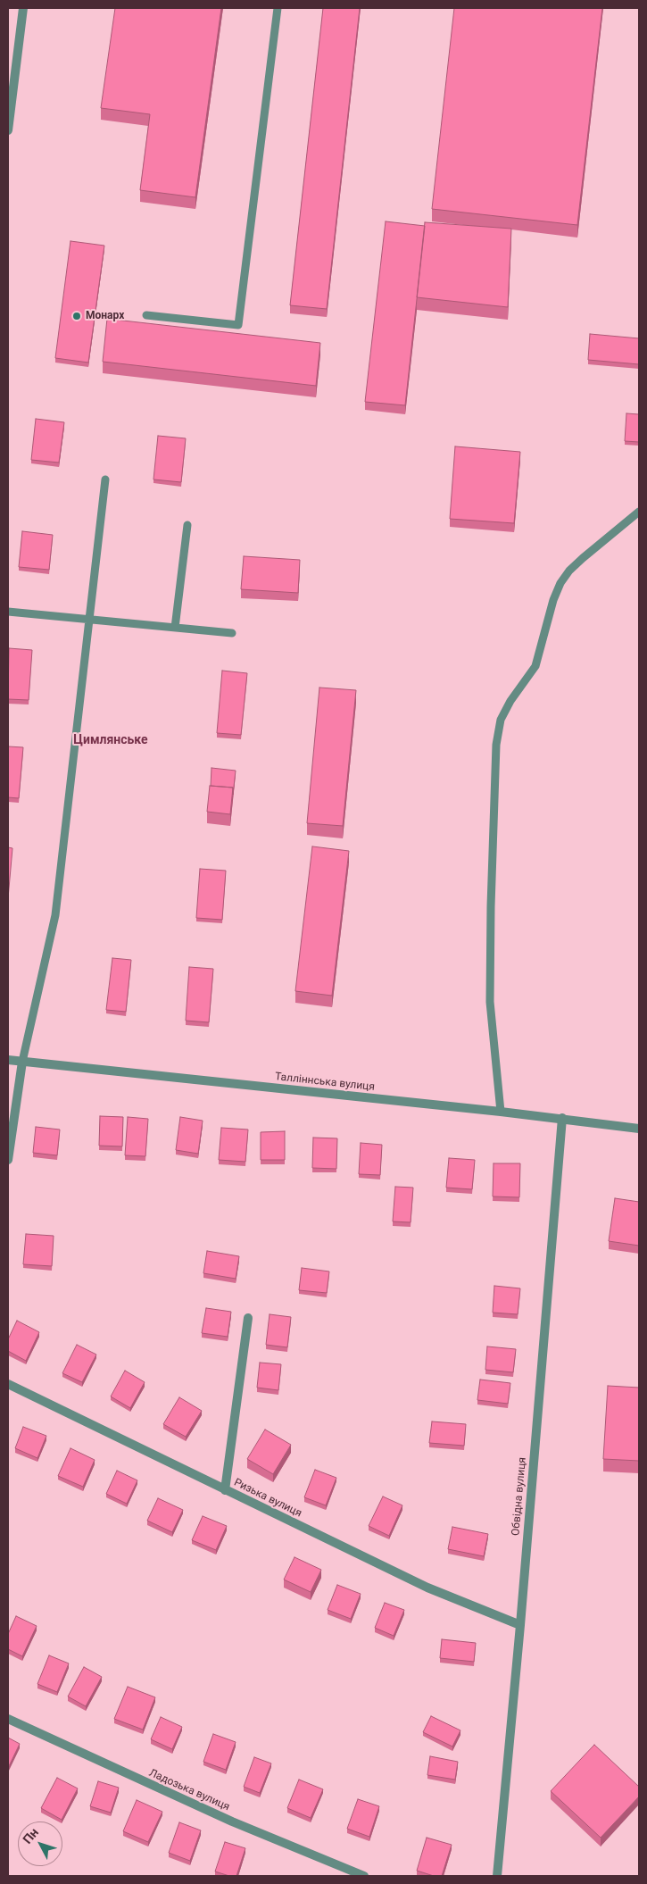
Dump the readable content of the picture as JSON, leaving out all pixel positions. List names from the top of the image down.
{
  "streets": {
    "street": [
      "Талліннська вулиця",
      "Обвідна вулиця",
      "Ризька вулиця",
      "Ладозька вулиця"
    ]
  },
  "crossings": [
    ["Талліннська вулиця", "Обвідна вулиця"],
    ["Обвідна вулиця", "Ризька вулиця"]
  ],
  "districts": ["Цимлянське"],
  "places": ["Монарх"],
  "north": "top left"
}
